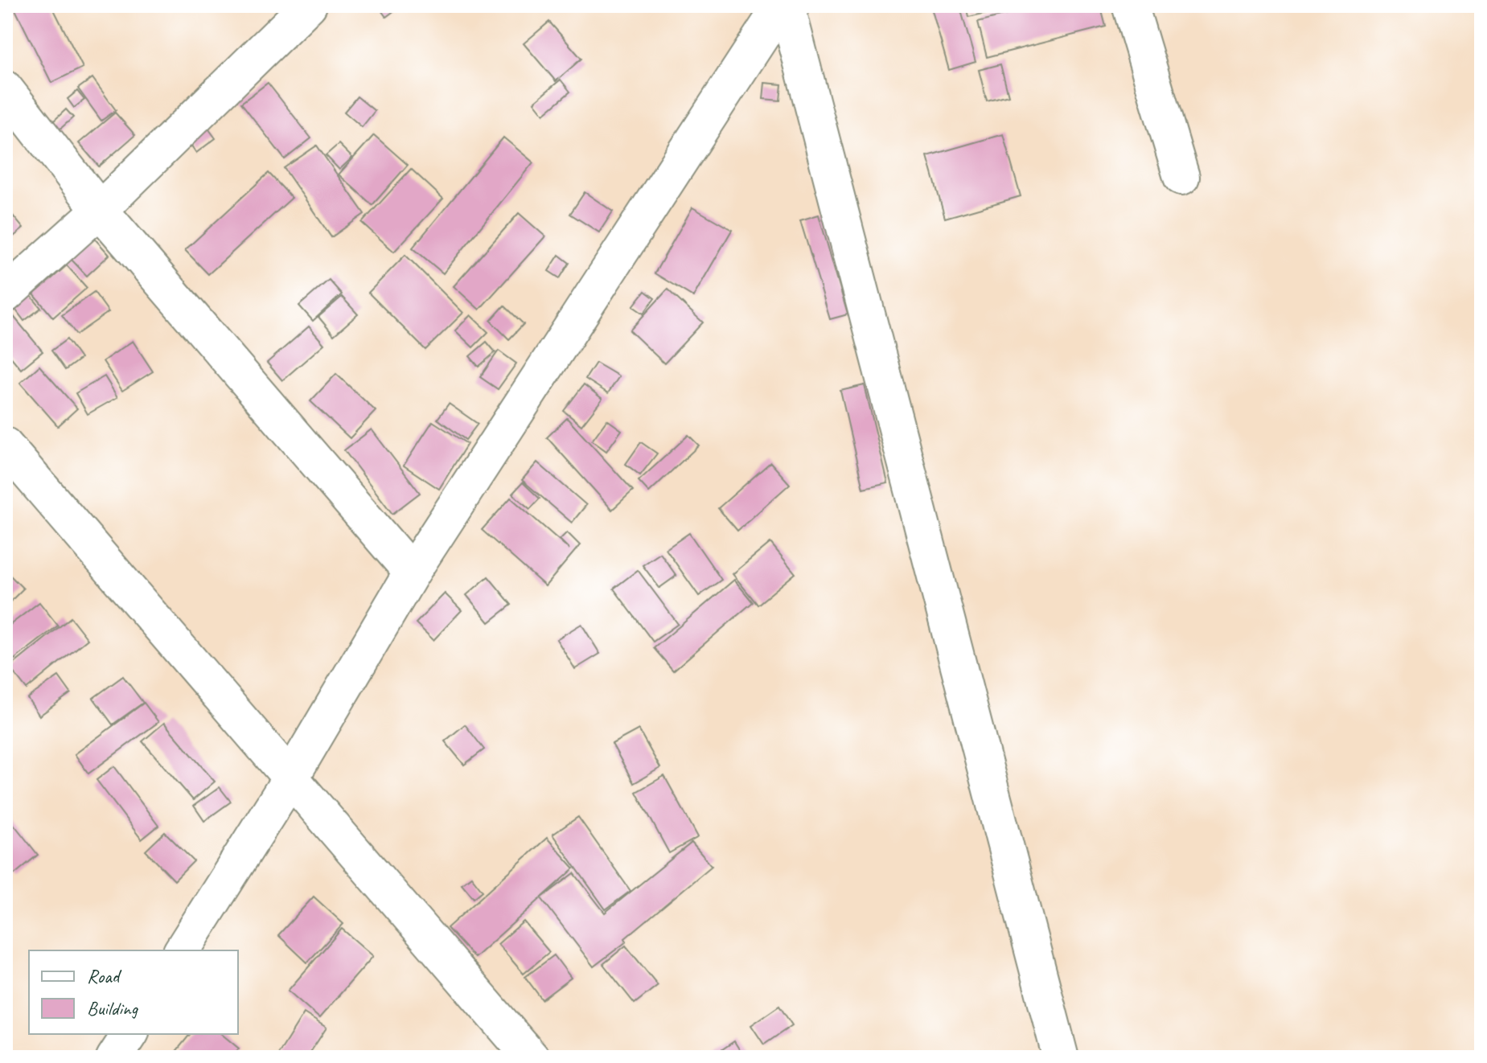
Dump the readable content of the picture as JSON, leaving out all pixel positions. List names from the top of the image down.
{
  "legend": ["Road", "Building"]
}
